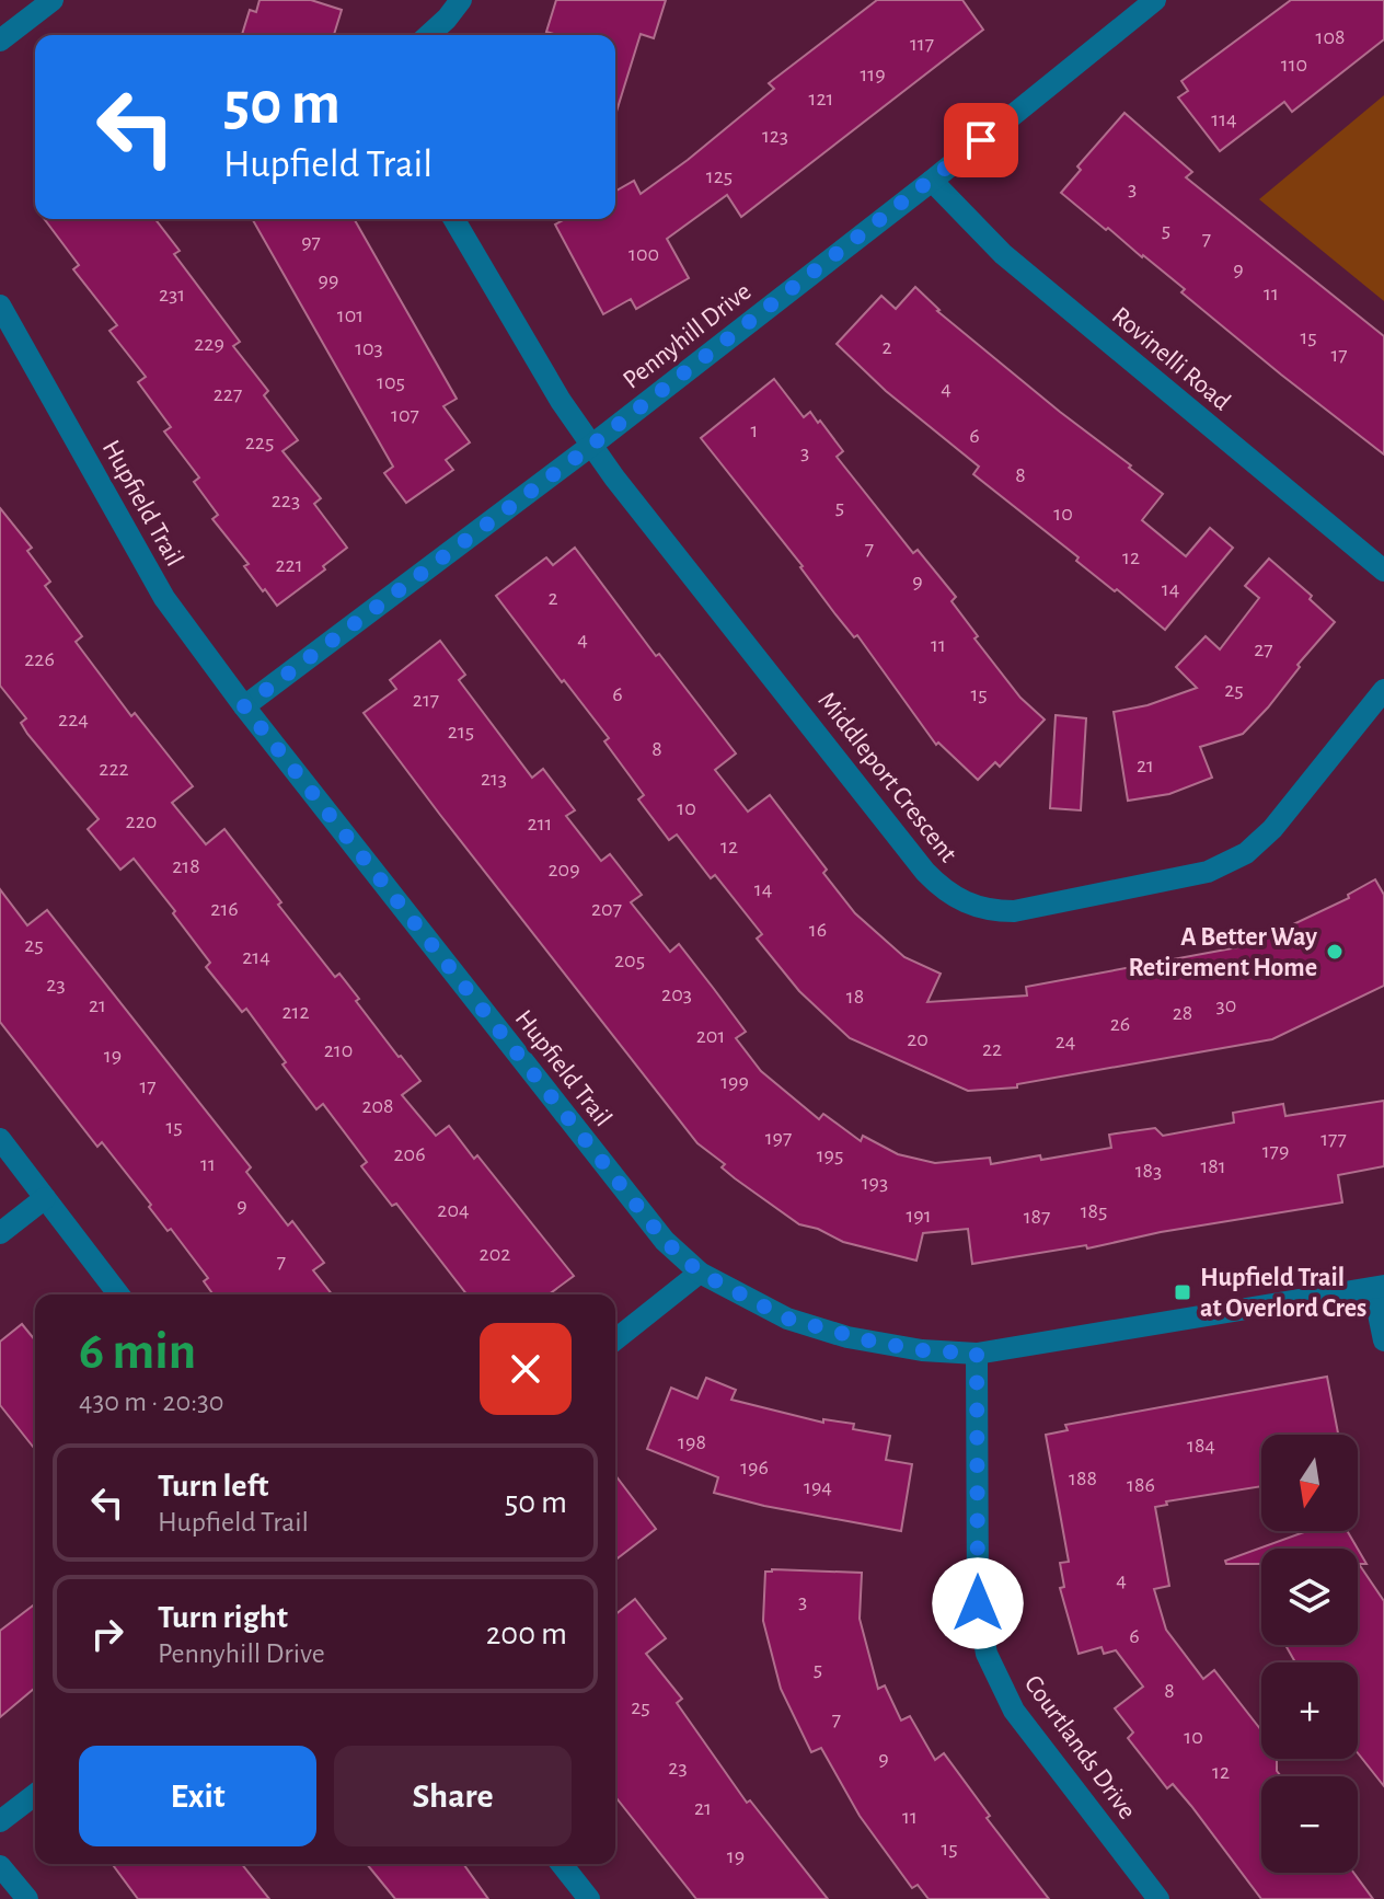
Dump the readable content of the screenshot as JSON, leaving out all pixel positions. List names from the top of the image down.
{
  "streets": {
    "street": [
      "Pennyhill Drive",
      "Rovinelli Road",
      "Hupfield Trail",
      "Middleport Crescent",
      "Courtlands Drive"
    ]
  },
  "crossings": [
    ["Pennyhill Drive", "Rovinelli Road"],
    ["Pennyhill Drive", "Hupfield Trail"],
    ["Pennyhill Drive", "Middleport Crescent"],
    ["Hupfield Trail", "Courtlands Drive"]
  ],
  "places": {
    "other": ["A Better Way Retirement Home"],
    "transit": ["Hupfield Trail at Overlord Cres"]
  },
  "house_numbers": [
    "108",
    "117",
    "110",
    "119",
    "121",
    "114",
    "123",
    "125",
    "3",
    "5",
    "7",
    "97",
    "100",
    "9",
    "99",
    "11",
    "231",
    "101",
    "15",
    "229",
    "2",
    "103",
    "17",
    "105",
    "4",
    "227",
    "107",
    "1",
    "6",
    "225",
    "3",
    "8",
    "223",
    "5",
    "10",
    "7",
    "12",
    "221",
    "9",
    "14",
    "2",
    "4",
    "11",
    "27",
    "226",
    "25",
    "6",
    "15",
    "217",
    "224",
    "215",
    "8",
    "21",
    "222",
    "213",
    "10",
    "220",
    "211",
    "12",
    "218",
    "209",
    "14",
    "216",
    "207",
    "16",
    "25",
    "214",
    "205",
    "23",
    "203",
    "18",
    "21",
    "30",
    "212",
    "28",
    "26",
    "201",
    "20",
    "24",
    "22",
    "210",
    "19",
    "199",
    "17",
    "208",
    "15",
    "197",
    "177",
    "179",
    "206",
    "195",
    "11",
    "181",
    "183",
    "193",
    "9",
    "204",
    "185",
    "191",
    "187",
    "202",
    "7",
    "198",
    "184",
    "196",
    "188",
    "186",
    "194",
    "4",
    "3",
    "6",
    "5",
    "8",
    "25",
    "7",
    "10",
    "9",
    "23",
    "12",
    "21",
    "11",
    "15",
    "19"
  ],
  "north": "bottom",
  "page": {
    "turn": ["50 m", "Hupfield Trail"],
    "heading": ["6 min", "430 m · 20:30"],
    "map_buttons": ["+", "−"],
    "list": [
      {
        "name": "Turn left",
        "note": "Hupfield Trail",
        "value": "50 m"
      },
      {
        "name": "Turn right",
        "note": "Pennyhill Drive",
        "value": "200 m"
      }
    ],
    "buttons": ["Exit", "Share"]
  }
}
